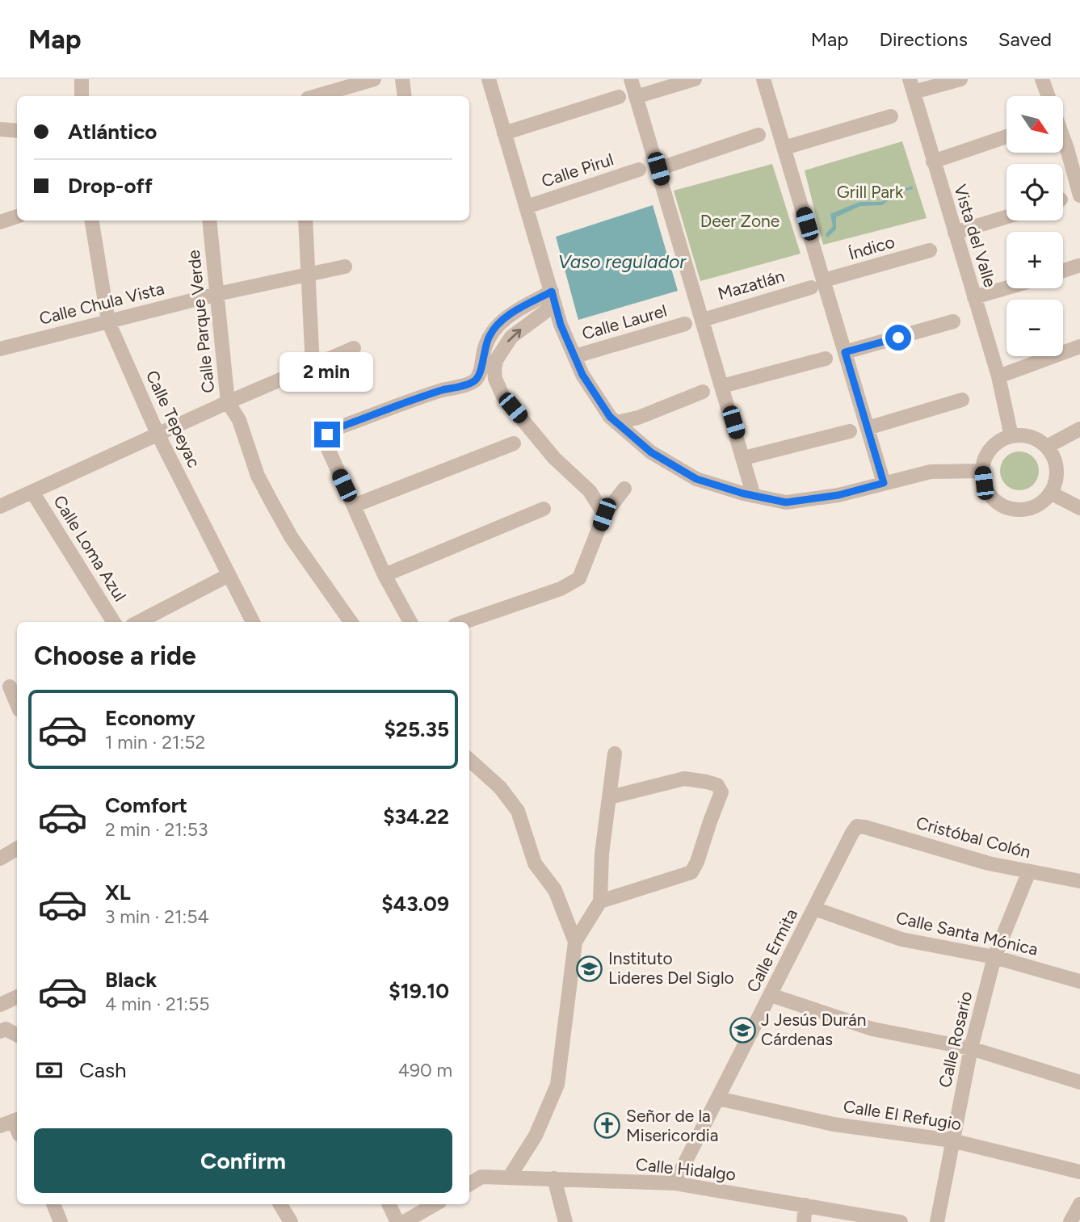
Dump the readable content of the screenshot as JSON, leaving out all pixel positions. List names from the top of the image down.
{
  "streets": {
    "street": [
      "Calle Pirul",
      "Vista del Valle",
      "Índico",
      "Mazatlán",
      "Calle Chula Vista",
      "Calle Parque Verde",
      "Calle Laurel",
      "Calle Tepeyac",
      "Calle Loma Azul",
      "Cristóbal Colón",
      "Calle Santa Mónica",
      "Calle Ermita",
      "Calle Rosario",
      "Calle El Refugio",
      "Calle Hidalgo"
    ]
  },
  "crossings": [
    ["Índico", "Mazatlán"],
    ["Calle Chula Vista", "Calle Parque Verde"],
    ["Calle Chula Vista", "Calle Tepeyac"],
    ["Cristóbal Colón", "Calle Ermita"],
    ["Cristóbal Colón", "Calle Rosario"],
    ["Calle Santa Mónica", "Calle Ermita"],
    ["Calle Santa Mónica", "Calle Rosario"],
    ["Calle Ermita", "Calle El Refugio"],
    ["Calle Ermita", "Calle Hidalgo"],
    ["Calle Rosario", "Calle El Refugio"]
  ],
  "water": ["Vaso regulador"],
  "parks": ["Grill Park", "Deer Zone"],
  "places": {
    "school or university": ["Instituto Lideres Del Siglo", "J Jesús Durán Cárdenas"],
    "church": ["Señor de la Misericordia"]
  },
  "north": "bottom right",
  "page": {
    "header": "Map",
    "nav": ["Map", "Directions", "Saved"],
    "map_buttons": ["+", "−"],
    "banner": ["Atlántico", "Drop-off"],
    "bubble": "2 min",
    "heading": "Choose a ride",
    "list": [
      {
        "name": "Economy",
        "note": "1 min · 21:52",
        "value": "$25.35"
      },
      {
        "name": "Comfort",
        "note": "2 min · 21:53",
        "value": "$34.22"
      },
      {
        "name": "XL",
        "note": "3 min · 21:54",
        "value": "$43.09"
      },
      {
        "name": "Black",
        "note": "4 min · 21:55",
        "value": "$19.10"
      }
    ],
    "pay": ["Cash", "490 m"],
    "buttons": "Confirm"
  }
}
